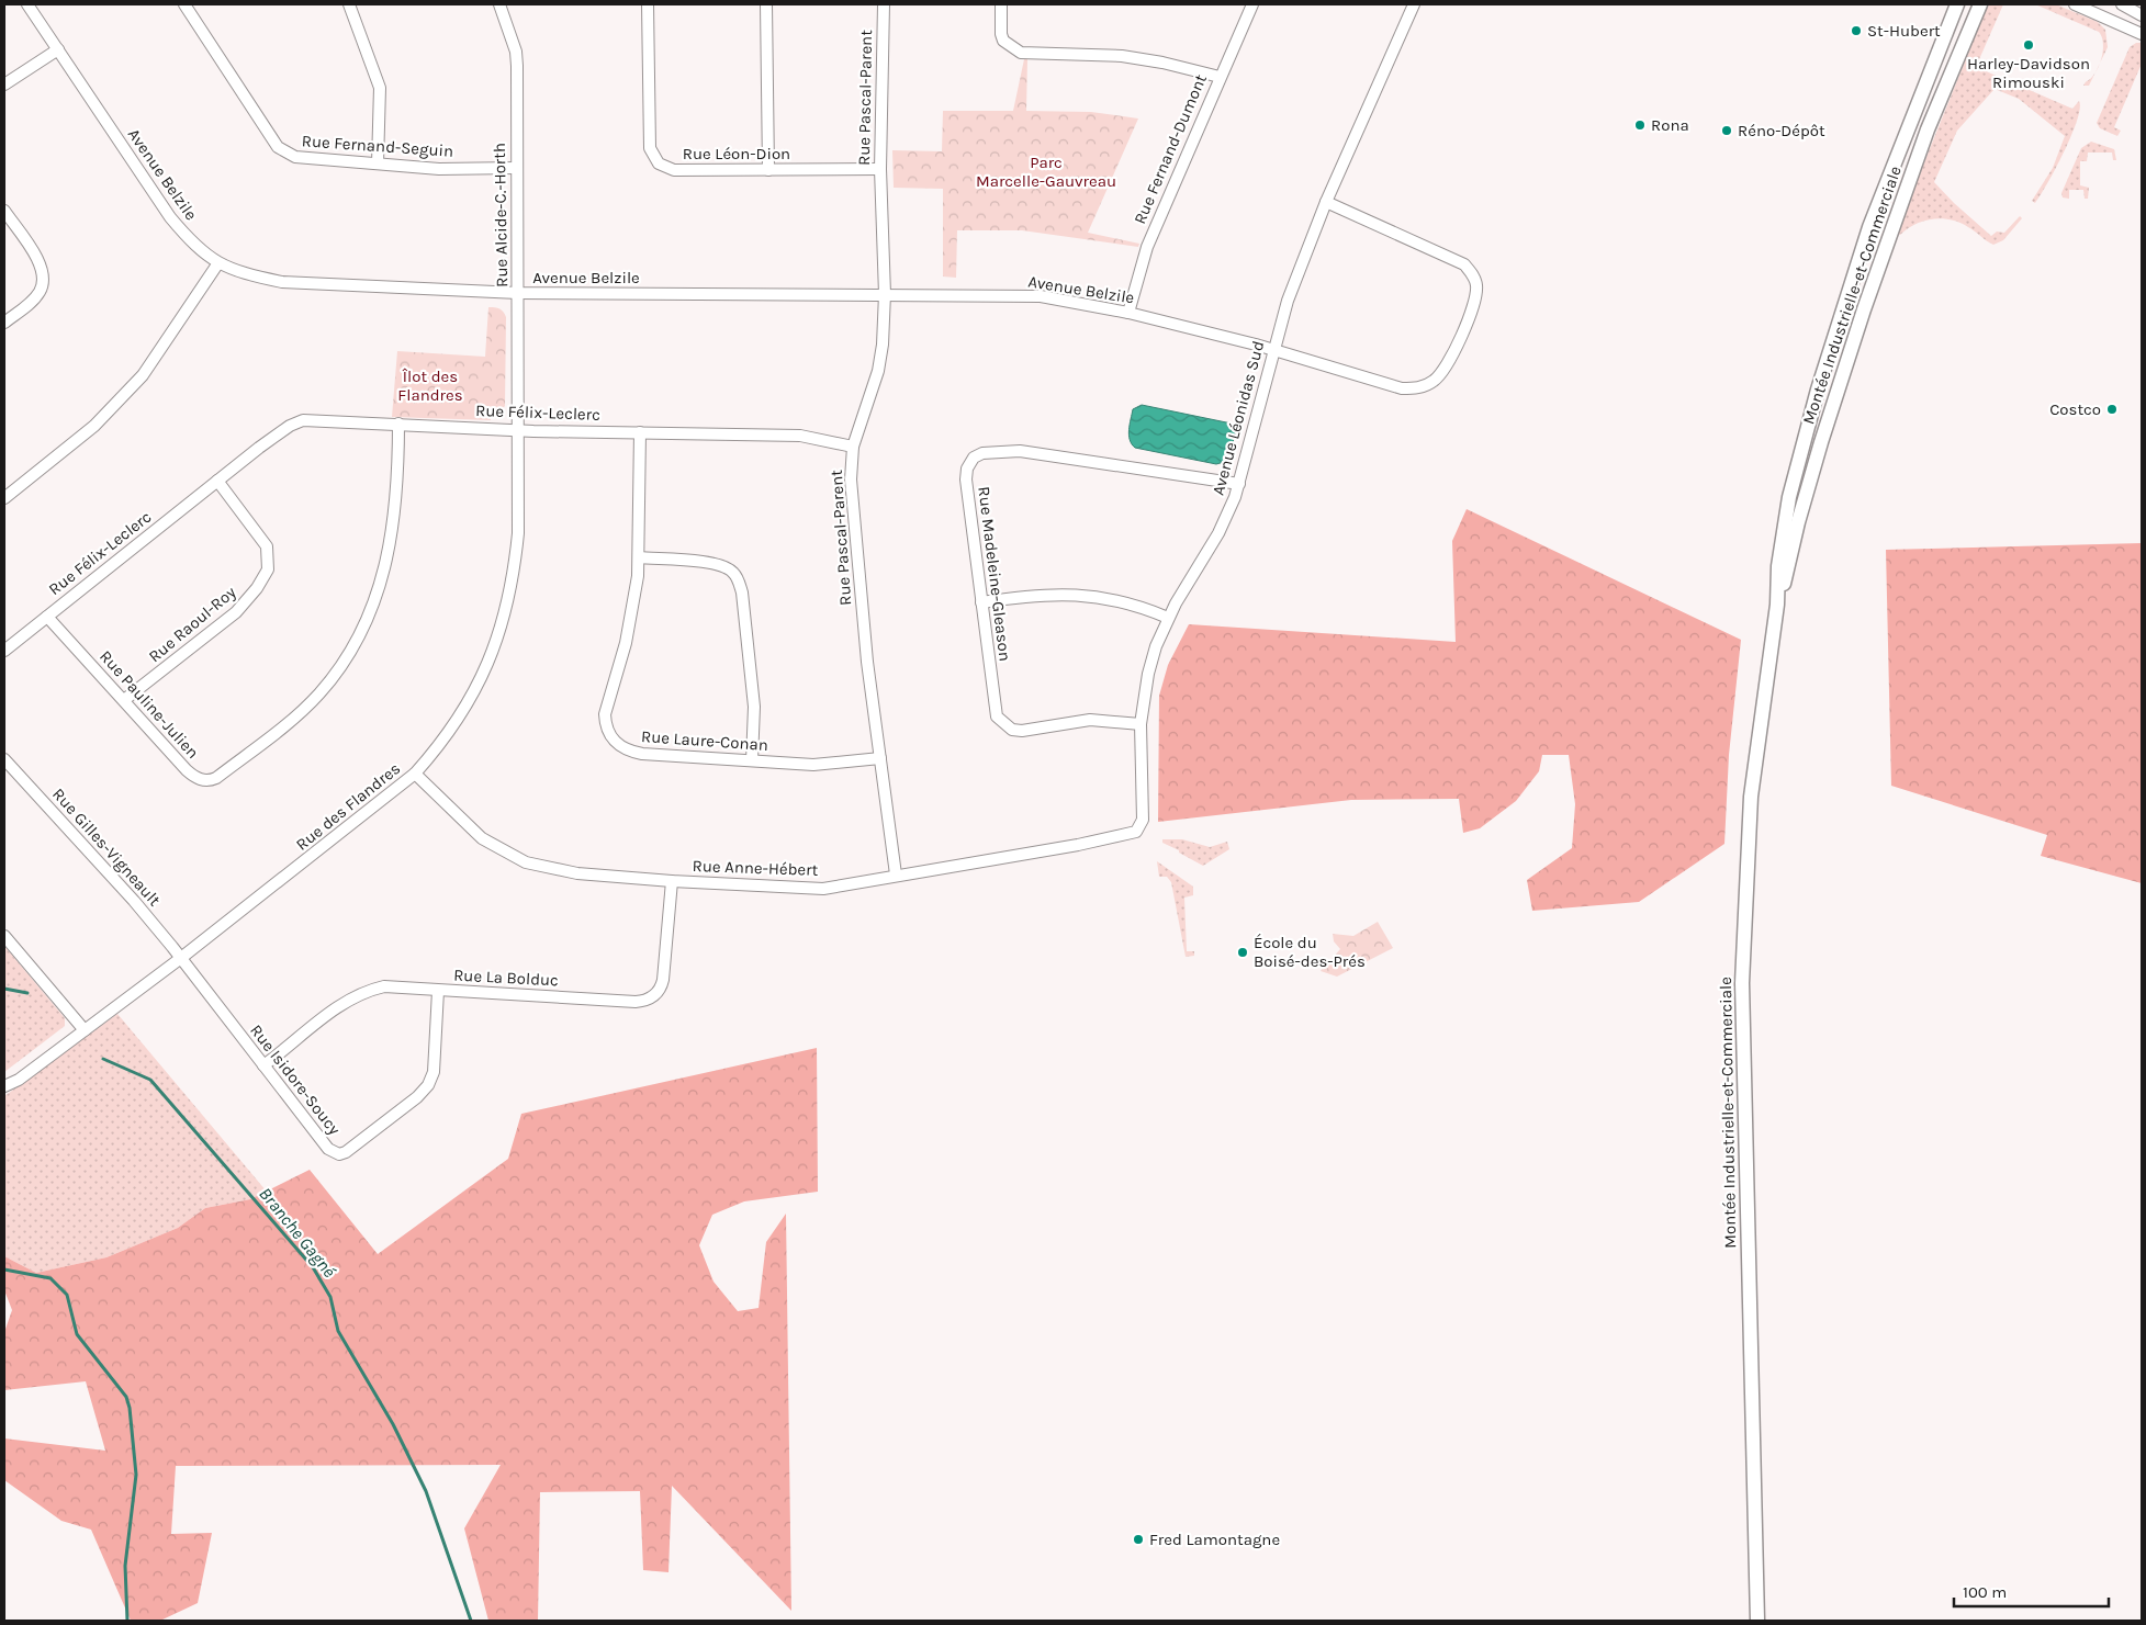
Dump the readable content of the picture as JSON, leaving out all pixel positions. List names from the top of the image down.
{
  "streets": {
    "main road": ["Montée Industrielle-et-Commerciale"],
    "street": [
      "Rue Pascal-Parent",
      "Rue Fernand-Seguin",
      "Rue Fernand-Dumont",
      "Rue Léon-Dion",
      "Avenue Belzile",
      "Rue Alcide-C.-Horth",
      "Rue Félix-Leclerc",
      "Avenue Léonidas Sud",
      "Rue Madeleine-Gleason",
      "Rue Raoul-Roy",
      "Rue Pauline-Julien",
      "Rue Laure-Conan",
      "Rue des Flandres",
      "Rue Gilles-Vigneault",
      "Rue Anne-Hébert",
      "Rue La Bolduc",
      "Rue Isidore-Soucy"
    ]
  },
  "crossings": [
    ["Rue Pascal-Parent", "Rue Léon-Dion"],
    ["Rue Pascal-Parent", "Avenue Belzile"],
    ["Rue Pascal-Parent", "Rue Félix-Leclerc"],
    ["Rue Pascal-Parent", "Rue Laure-Conan"],
    ["Rue Pascal-Parent", "Rue Anne-Hébert"],
    ["Rue Fernand-Seguin", "Rue Alcide-C.-Horth"],
    ["Rue Fernand-Dumont", "Avenue Belzile"],
    ["Avenue Belzile", "Rue Alcide-C.-Horth"],
    ["Avenue Belzile", "Avenue Léonidas Sud"],
    ["Rue Alcide-C.-Horth", "Rue Félix-Leclerc"],
    ["Rue Alcide-C.-Horth", "Rue des Flandres"],
    ["Rue Félix-Leclerc", "Rue Raoul-Roy"],
    ["Rue Félix-Leclerc", "Rue Pauline-Julien"],
    ["Rue Félix-Leclerc", "Rue Laure-Conan"],
    ["Rue Félix-Leclerc", "Rue des Flandres"],
    ["Avenue Léonidas Sud", "Rue Madeleine-Gleason"],
    ["Avenue Léonidas Sud", "Rue Anne-Hébert"],
    ["Rue Raoul-Roy", "Rue Pauline-Julien"],
    ["Rue des Flandres", "Rue Gilles-Vigneault"],
    ["Rue des Flandres", "Rue Anne-Hébert"],
    ["Rue des Flandres", "Rue Isidore-Soucy"],
    ["Rue Gilles-Vigneault", "Rue Isidore-Soucy"],
    ["Rue Anne-Hébert", "Rue La Bolduc"],
    ["Rue La Bolduc", "Rue Isidore-Soucy"]
  ],
  "water": ["Branche Gagné"],
  "parks": ["Parc Marcelle-Gauvreau", "Îlot des Flandres"],
  "places": [
    "St-Hubert",
    "Harley-Davidson Rimouski",
    "Rona",
    "Réno-Dépôt",
    "Costco",
    "École du Boisé-des-Prés",
    "Fred Lamontagne"
  ],
  "scale_bar": "100 m"
}
